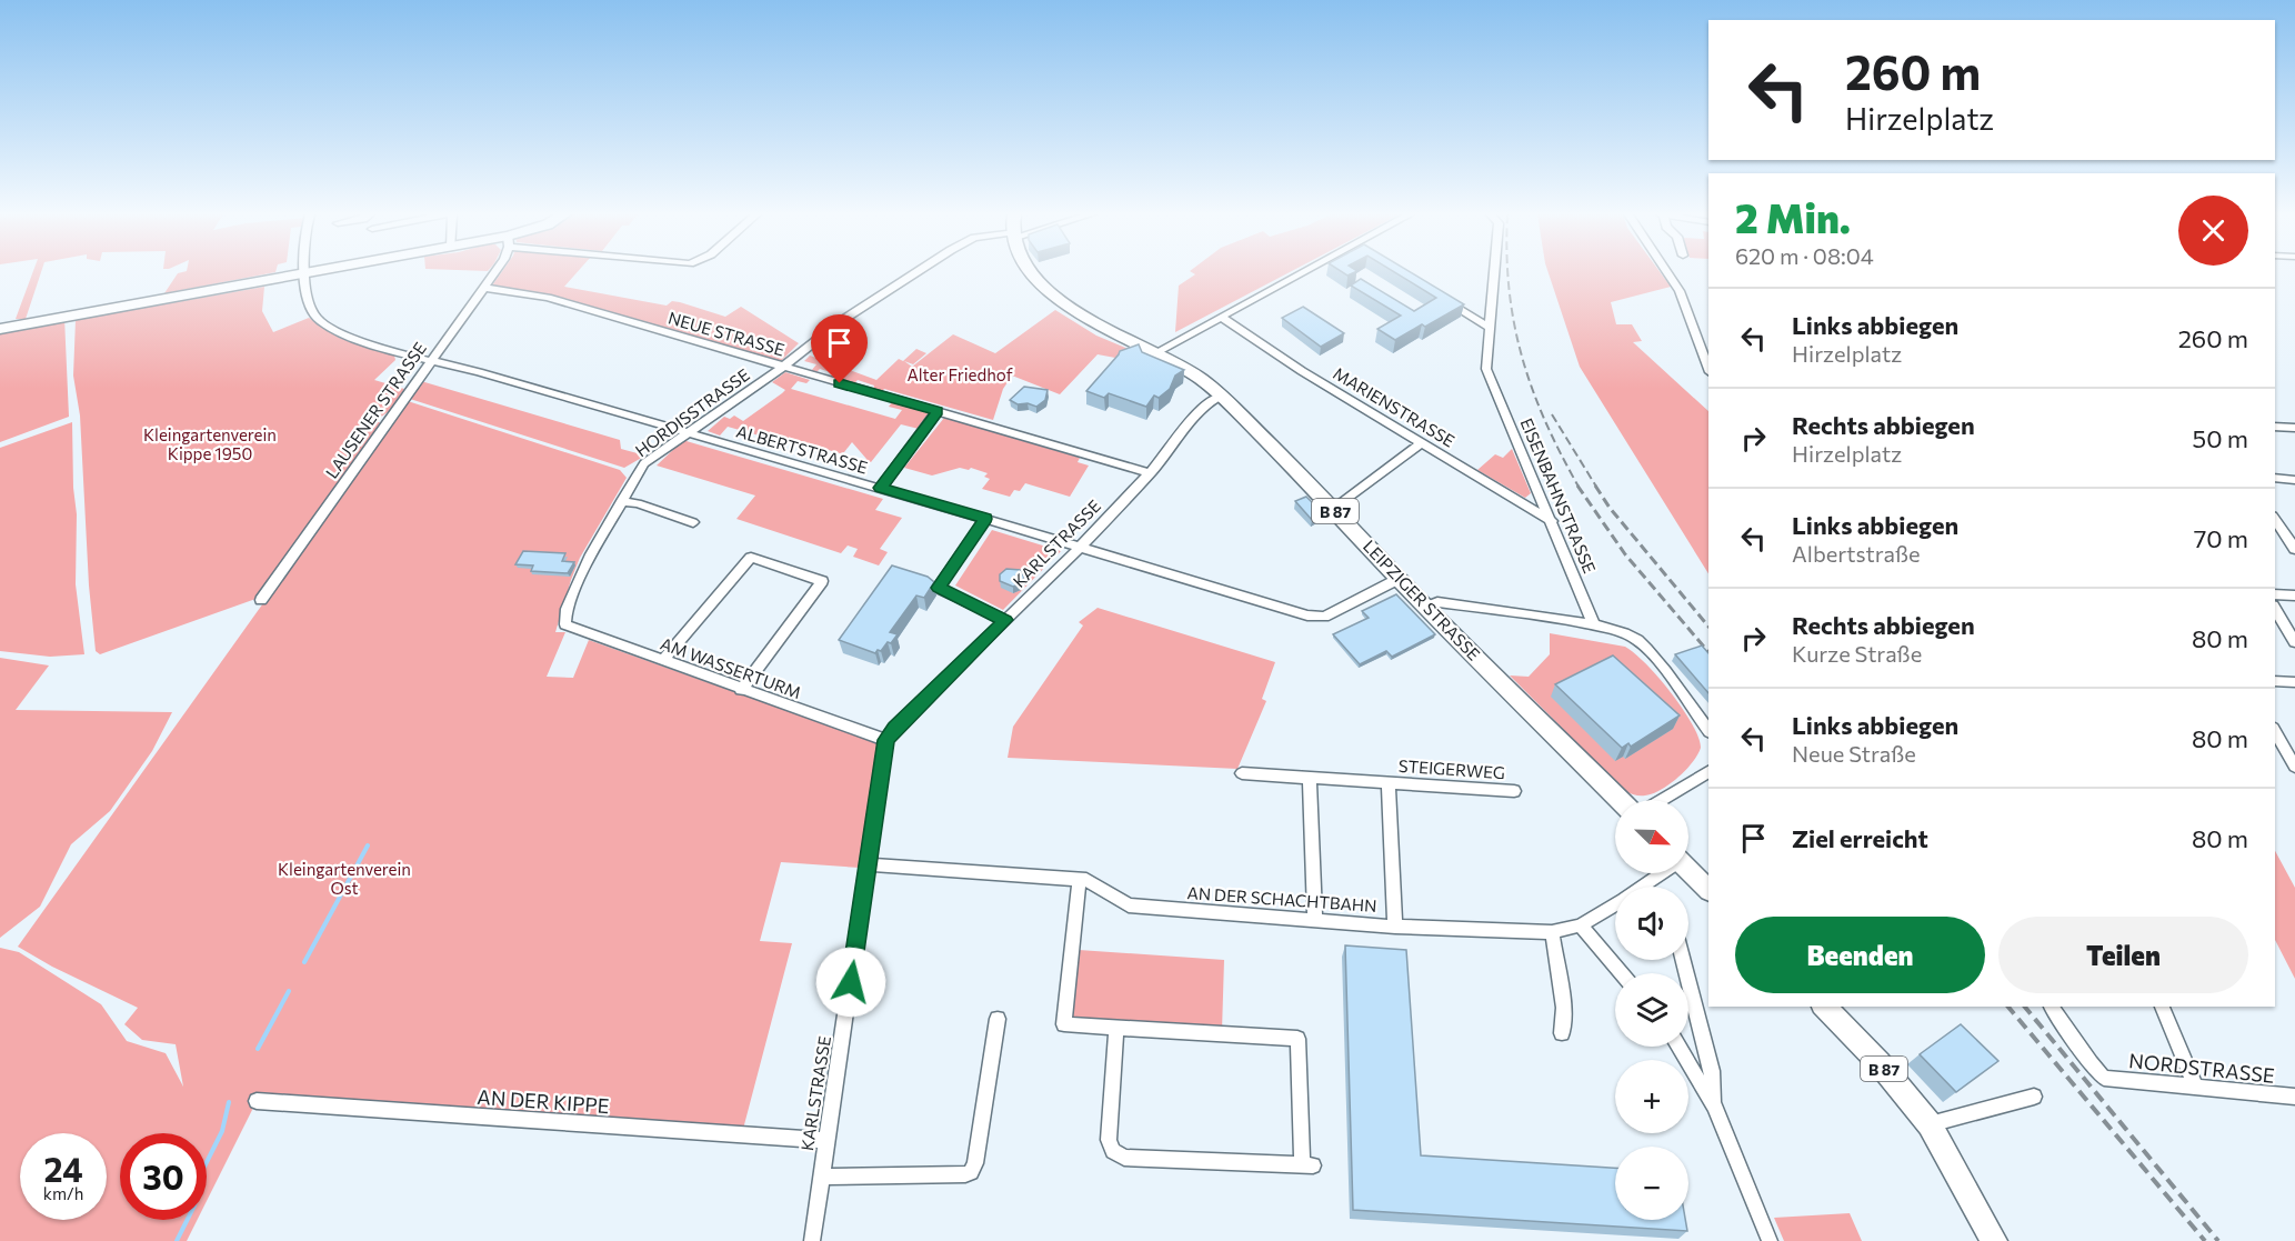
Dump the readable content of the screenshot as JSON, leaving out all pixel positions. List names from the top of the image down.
{
  "streets": {
    "main road": ["B 87", "LEIPZIGER STRASSE"],
    "street": [
      "NEUE STRASSE",
      "MARIENSTRASSE",
      "LAUSENER STRASSE",
      "HORDISSTRASSE",
      "ALBERTSTRASSE",
      "EISENBAHNSTRASSE",
      "KARLSTRASSE",
      "AM WASSERTURM",
      "STEIGERWEG",
      "AN DER SCHACHTBAHN",
      "NORDSTRASSE",
      "AN DER KIPPE"
    ]
  },
  "crossings": [
    ["NEUE STRASSE", "LAUSENER STRASSE"],
    ["NEUE STRASSE", "HORDISSTRASSE"],
    ["NEUE STRASSE", "KARLSTRASSE"],
    ["MARIENSTRASSE", "EISENBAHNSTRASSE"],
    ["LAUSENER STRASSE", "ALBERTSTRASSE"],
    ["HORDISSTRASSE", "ALBERTSTRASSE"],
    ["HORDISSTRASSE", "AM WASSERTURM"],
    ["ALBERTSTRASSE", "KARLSTRASSE"],
    ["ALBERTSTRASSE", "LEIPZIGER STRASSE"],
    ["KARLSTRASSE", "LEIPZIGER STRASSE"],
    ["KARLSTRASSE", "AM WASSERTURM"],
    ["KARLSTRASSE", "AN DER SCHACHTBAHN"],
    ["KARLSTRASSE", "AN DER KIPPE"],
    ["STEIGERWEG", "AN DER SCHACHTBAHN"]
  ],
  "parks": ["Alter Friedhof", "Kleingartenverein Kippe 1950", "Kleingartenverein Ost"],
  "north": "bottom right",
  "page": {
    "turn": ["260 m", "Hirzelplatz"],
    "heading": ["2 Min.", "620 m · 08:04"],
    "list": [
      {
        "name": "Links abbiegen",
        "note": "Hirzelplatz",
        "value": "260 m"
      },
      {
        "name": "Rechts abbiegen",
        "note": "Hirzelplatz",
        "value": "50 m"
      },
      {
        "name": "Links abbiegen",
        "note": "Albertstraße",
        "value": "70 m"
      },
      {
        "name": "Rechts abbiegen",
        "note": "Kurze Straße",
        "value": "80 m"
      },
      {
        "name": "Links abbiegen",
        "note": "Neue Straße",
        "value": "80 m"
      },
      {
        "name": "Ziel erreicht",
        "value": "80 m"
      }
    ],
    "map_buttons": ["+", "−"],
    "buttons": ["Beenden", "Teilen"],
    "speed": "24 km/h",
    "limit": "30"
  }
}
